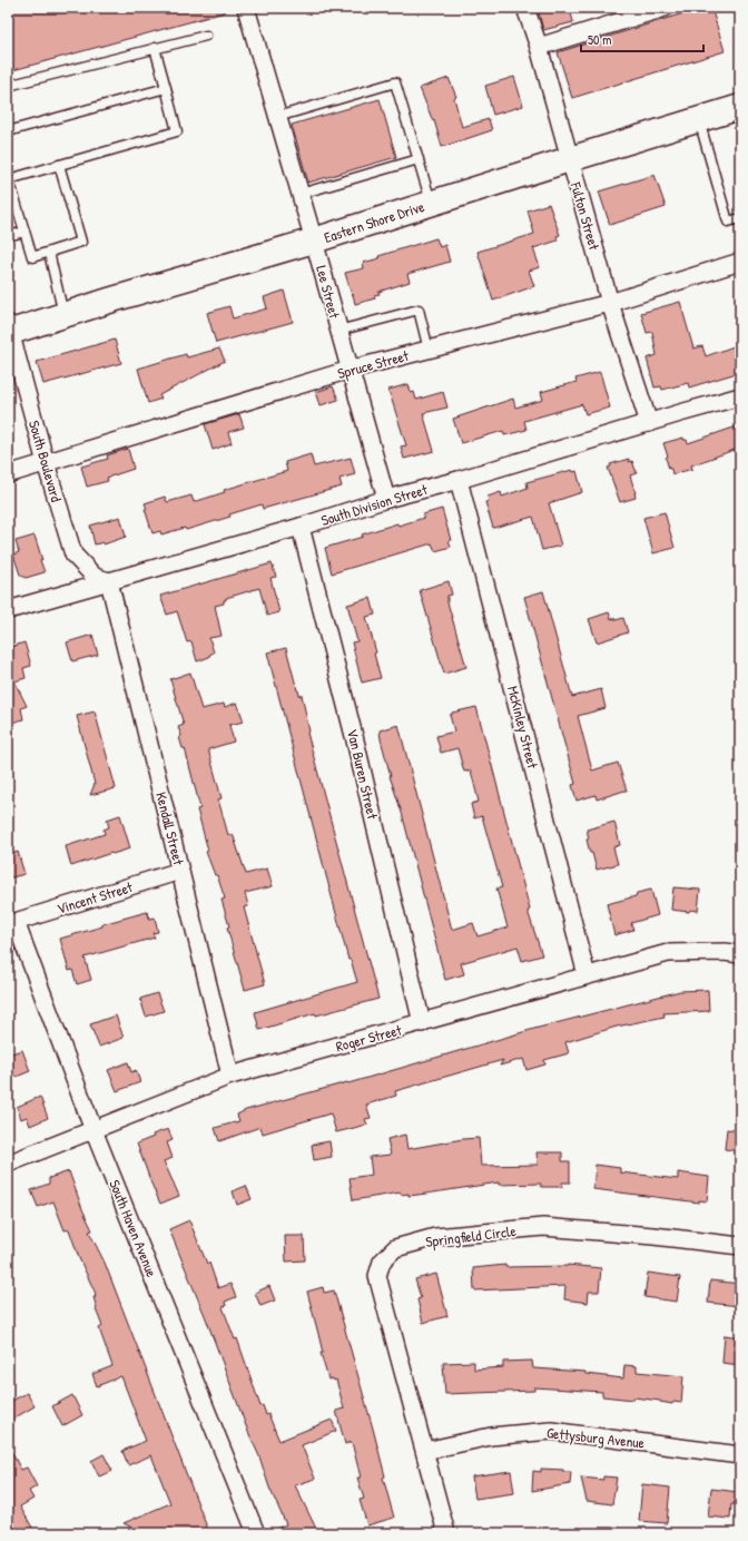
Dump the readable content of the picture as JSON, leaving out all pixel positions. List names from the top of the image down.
{
  "streets": {
    "street": [
      "Fulton Street",
      "Eastern Shore Drive",
      "Lee Street",
      "Spruce Street",
      "South Boulevard",
      "South Division Street",
      "McKinley Street",
      "Van Buren Street",
      "Kendall Street",
      "Vincent Street",
      "Roger Street",
      "South Haven Avenue",
      "Springfield Circle",
      "Gettysburg Avenue"
    ]
  },
  "crossings": [
    ["Fulton Street", "Eastern Shore Drive"],
    ["Fulton Street", "Spruce Street"],
    ["Fulton Street", "South Division Street"],
    ["Eastern Shore Drive", "Lee Street"],
    ["Eastern Shore Drive", "South Boulevard"],
    ["Lee Street", "Spruce Street"],
    ["Lee Street", "South Division Street"],
    ["Spruce Street", "South Boulevard"],
    ["South Boulevard", "South Division Street"],
    ["South Boulevard", "Kendall Street"],
    ["South Division Street", "McKinley Street"],
    ["South Division Street", "Van Buren Street"],
    ["South Division Street", "Kendall Street"],
    ["McKinley Street", "Roger Street"],
    ["Van Buren Street", "Roger Street"],
    ["Kendall Street", "Vincent Street"],
    ["Kendall Street", "Roger Street"],
    ["Vincent Street", "South Haven Avenue"],
    ["Roger Street", "South Haven Avenue"],
    ["Springfield Circle", "Gettysburg Avenue"]
  ],
  "scale_bar": "50 m"
}
